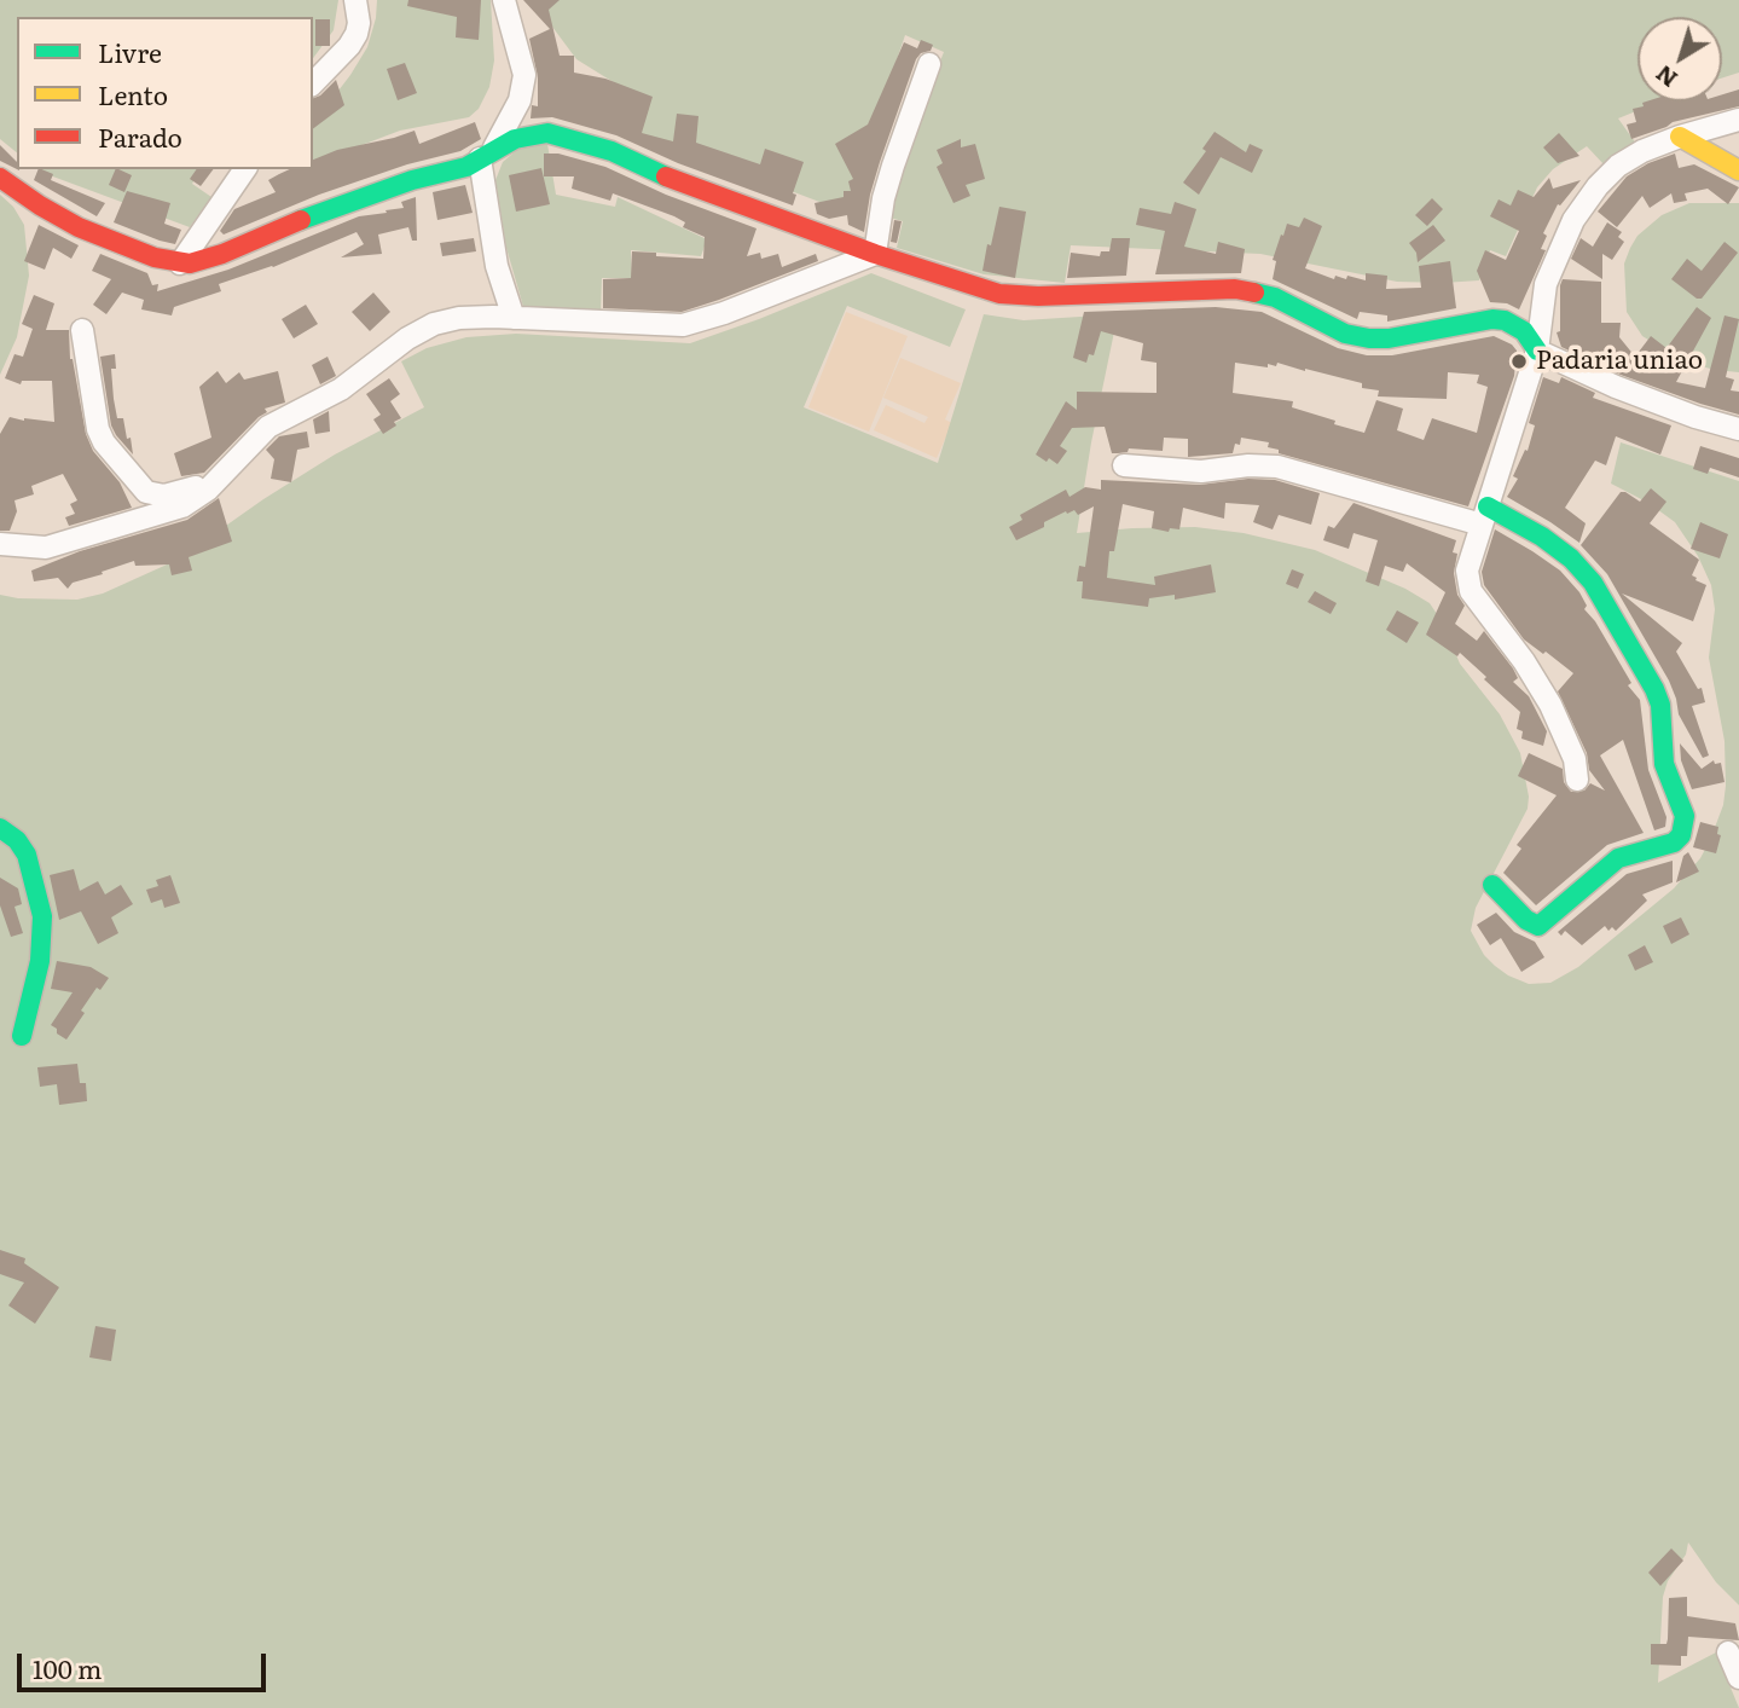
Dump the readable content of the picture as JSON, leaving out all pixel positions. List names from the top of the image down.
{
  "places": ["Padaria uniao"],
  "legend": ["Livre", "Lento", "Parado"],
  "scale_bar": "100 m",
  "north": "bottom left"
}
